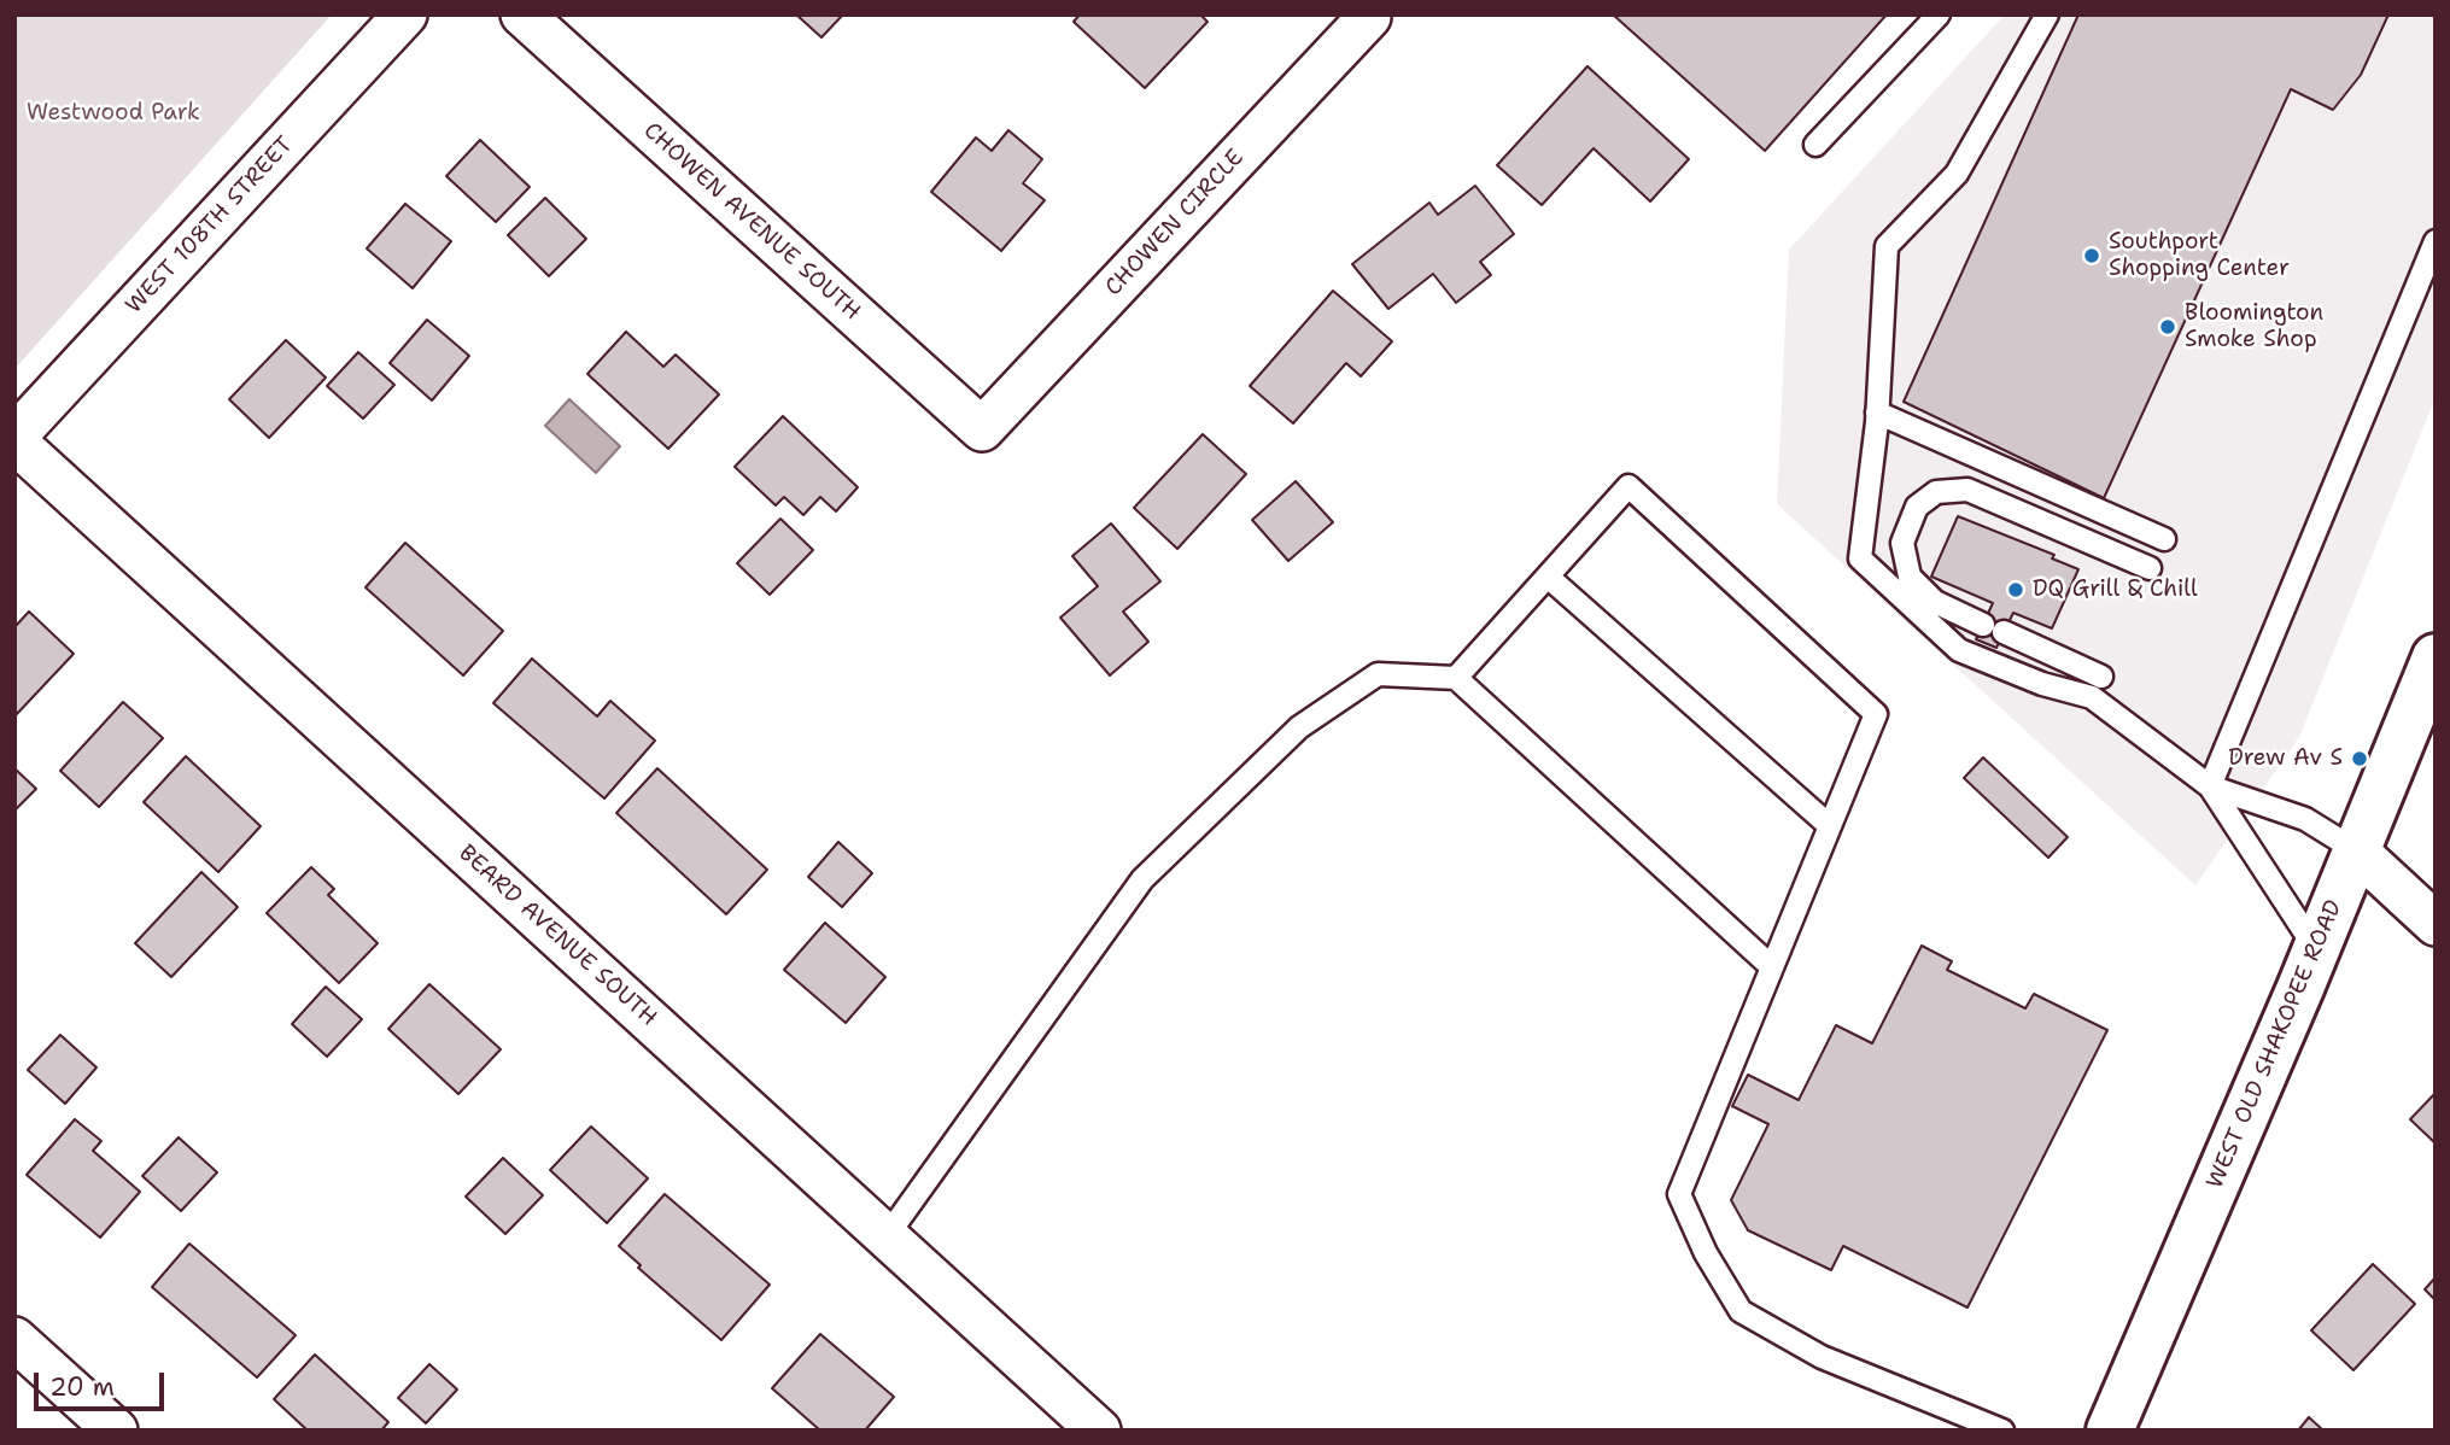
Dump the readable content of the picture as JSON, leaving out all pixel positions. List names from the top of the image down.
{
  "streets": {
    "main road": ["WEST OLD SHAKOPEE ROAD"],
    "street": [
      "CHOWEN AVENUE SOUTH",
      "CHOWEN CIRCLE",
      "WEST 108TH STREET",
      "BEARD AVENUE SOUTH"
    ]
  },
  "crossings": [
    ["CHOWEN AVENUE SOUTH", "CHOWEN CIRCLE"],
    ["WEST 108TH STREET", "BEARD AVENUE SOUTH"]
  ],
  "parks": ["Westwood Park"],
  "places": [
    "Southport Shopping Center",
    "Bloomington Smoke Shop",
    "DQ Grill & Chill",
    "Drew Av S"
  ],
  "scale_bar": "20 m"
}
